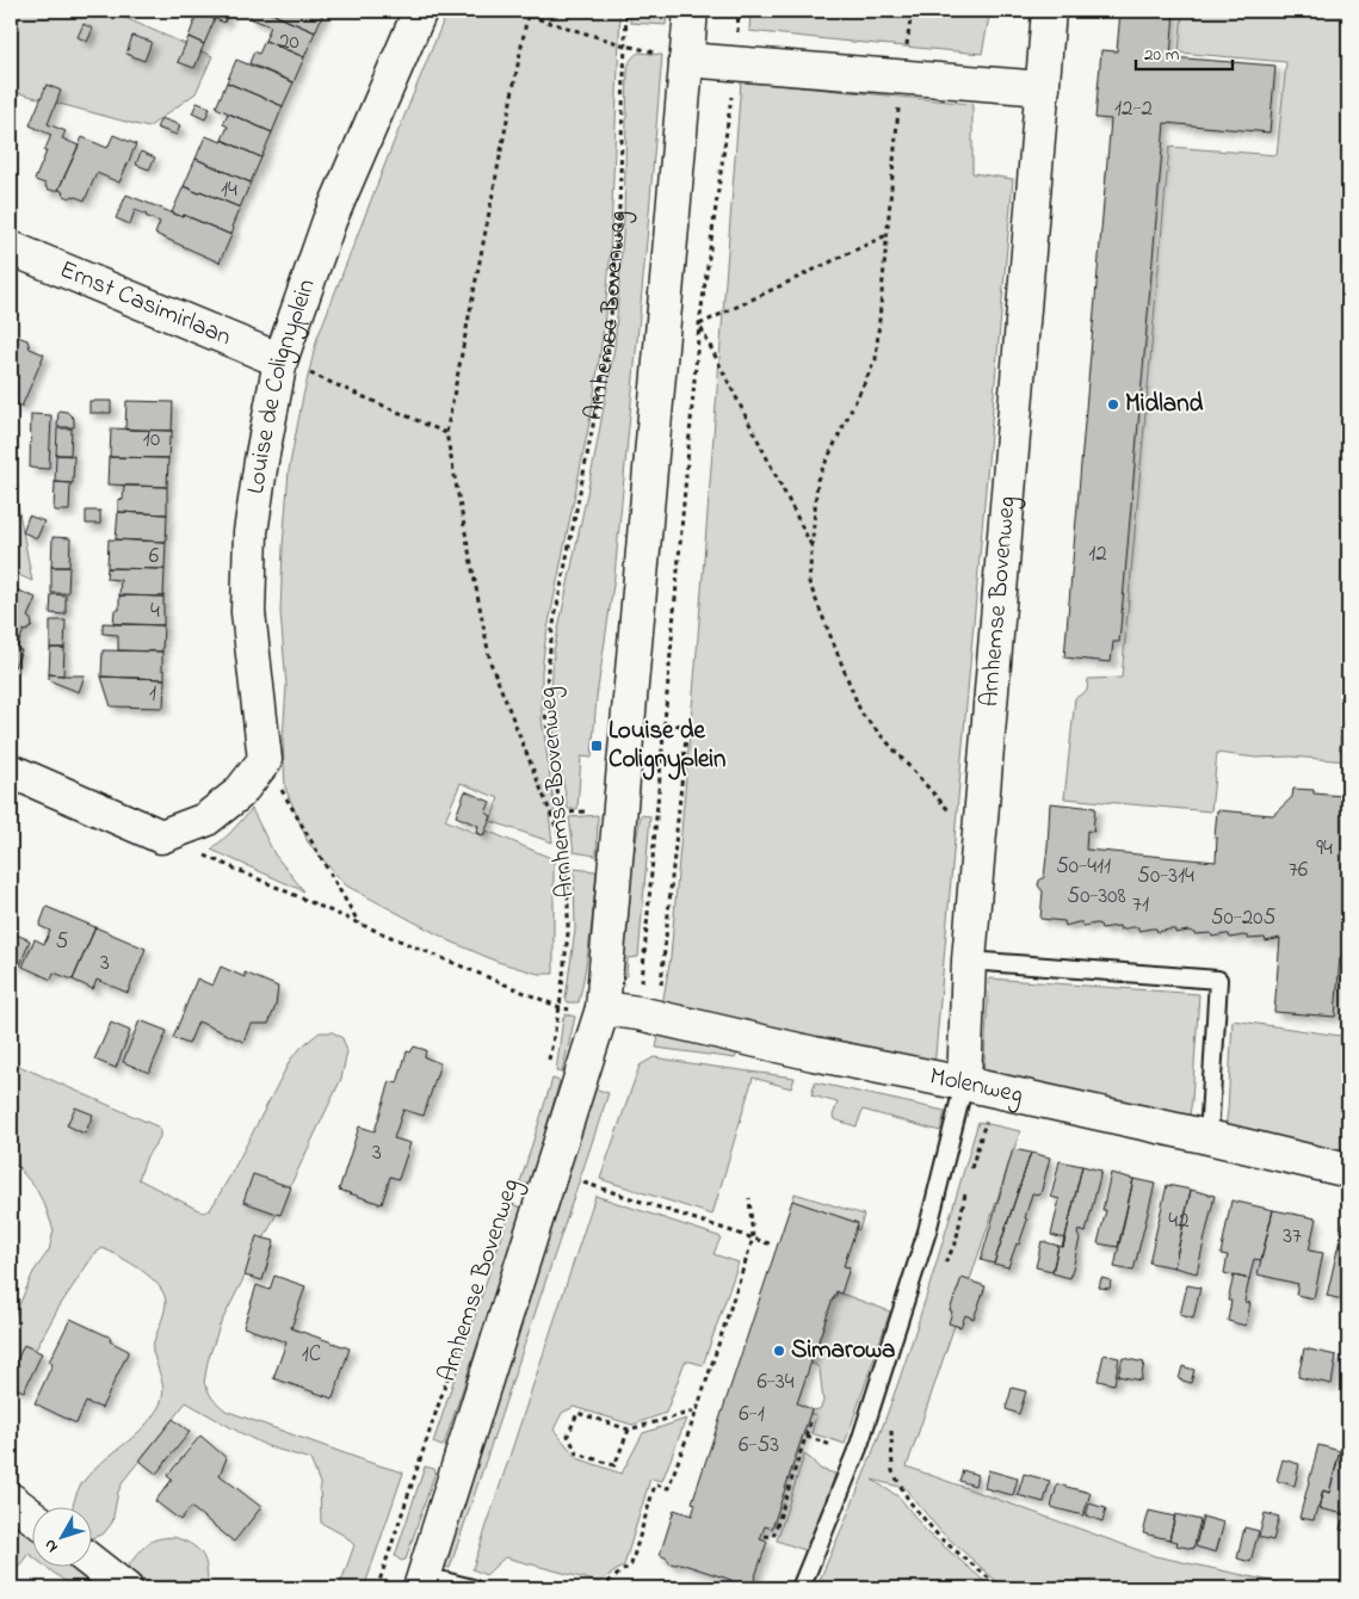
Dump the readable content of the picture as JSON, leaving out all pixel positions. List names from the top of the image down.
{
  "streets": {
    "street": [
      "Ernst Casimirlaan",
      "Arnhemse Bovenweg",
      "Louise de Colignyplein",
      "Molenweg"
    ]
  },
  "crossings": [
    ["Ernst Casimirlaan", "Louise de Colignyplein"],
    ["Arnhemse Bovenweg", "Molenweg"]
  ],
  "places": {
    "other": ["Midland", "Simarowa"],
    "transit": ["Louise de Colignyplein"]
  },
  "house_numbers": [
    "20",
    "12-2",
    "14",
    "10",
    "12",
    "6",
    "4",
    "1",
    "94",
    "50-411",
    "76",
    "50-314",
    "50-308",
    "71",
    "50-205",
    "5",
    "3",
    "3",
    "42",
    "37",
    "1C",
    "6-34",
    "6-1",
    "6-53"
  ],
  "scale_bar": "20 m",
  "north": "bottom left"
}
